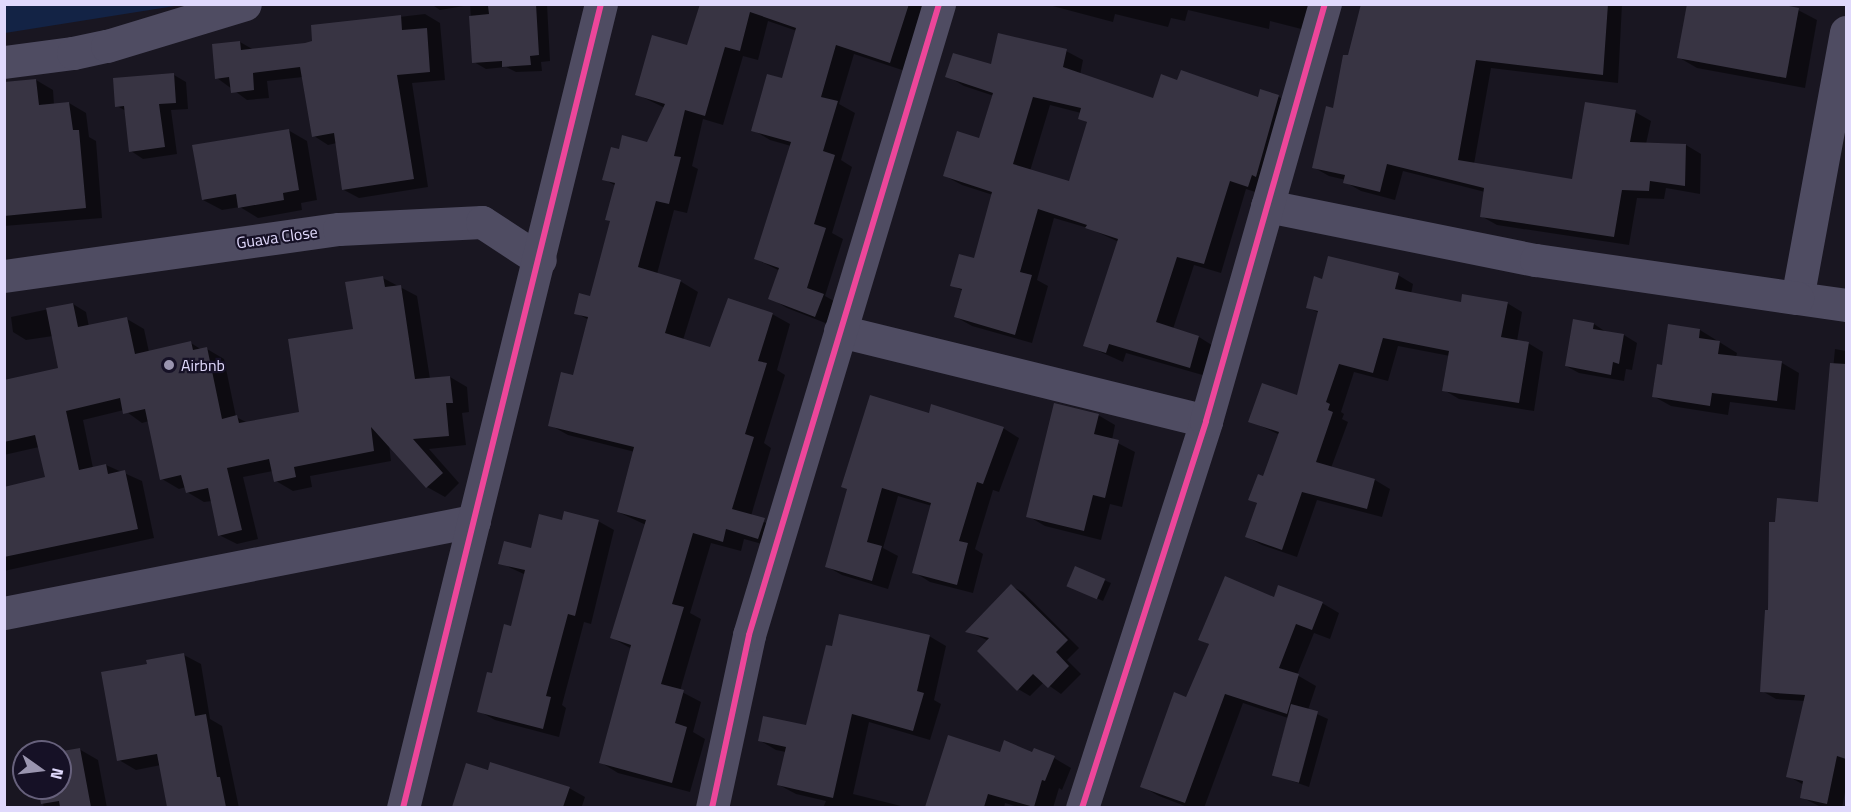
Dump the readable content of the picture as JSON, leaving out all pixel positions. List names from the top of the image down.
{
  "streets": {
    "street": ["Guava Close"]
  },
  "places": ["Airbnb"],
  "north": "right"
}
